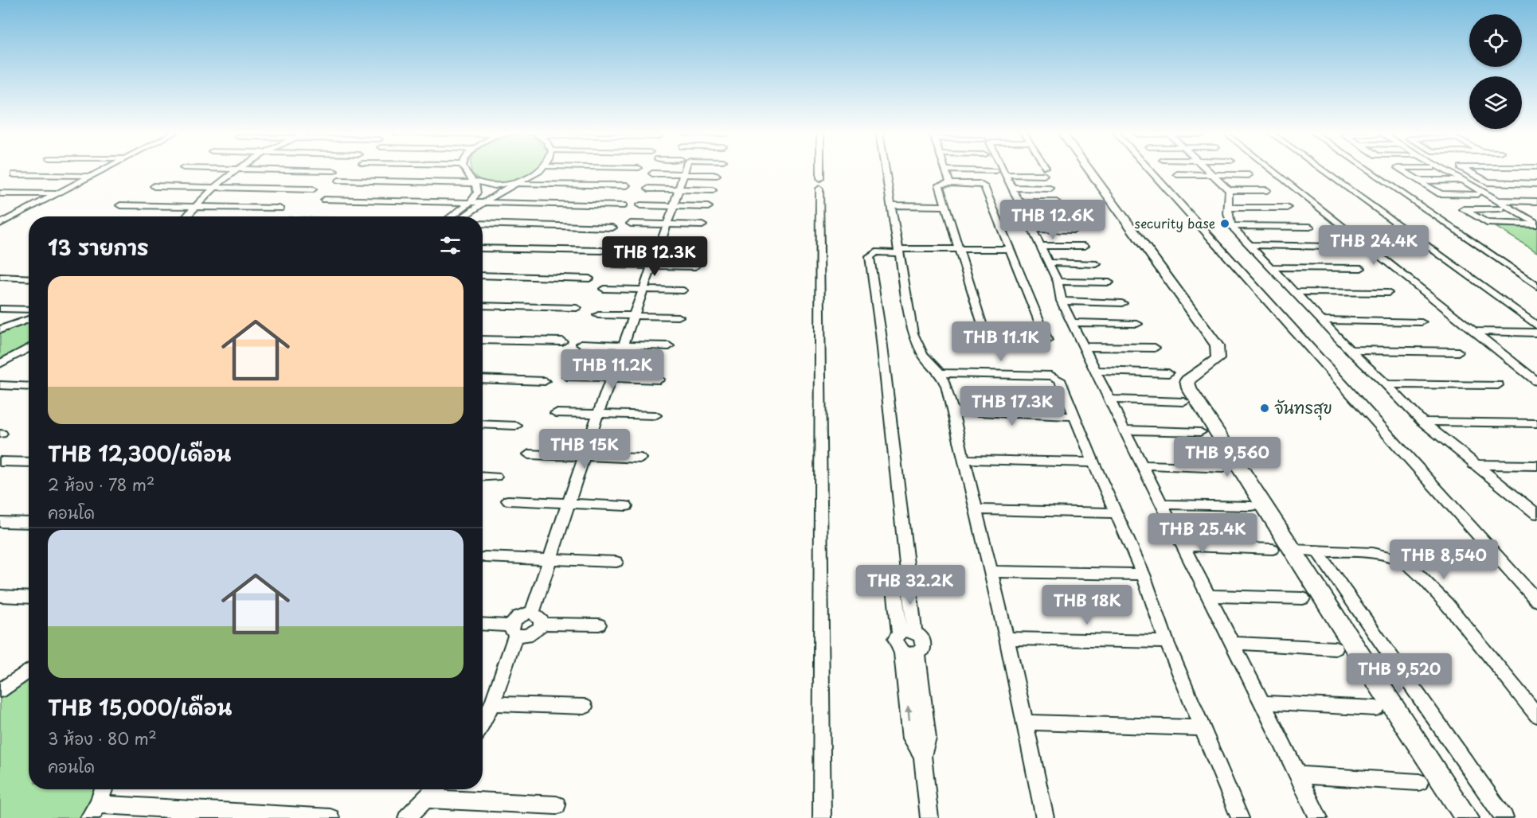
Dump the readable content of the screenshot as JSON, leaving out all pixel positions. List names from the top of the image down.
{
  "places": ["security base", "จันทรสุข"],
  "page": {
    "price": [
      "THB 12.6K",
      "THB 24.4K",
      "THB 12.3K",
      "THB 11.1K",
      "THB 11.2K",
      "THB 17.3K",
      "THB 15K",
      "THB 9,560",
      "THB 25.4K",
      "THB 8,540",
      "THB 32.2K",
      "THB 18K",
      "THB 9,520"
    ],
    "heading": "13 รายการ",
    "list": [
      {
        "name": "THB 12,300/เดือน",
        "note": "2 ห้อง · 78 m² · คอนโด"
      },
      {
        "name": "THB 15,000/เดือน",
        "note": "3 ห้อง · 80 m² · คอนโด"
      }
    ]
  }
}
